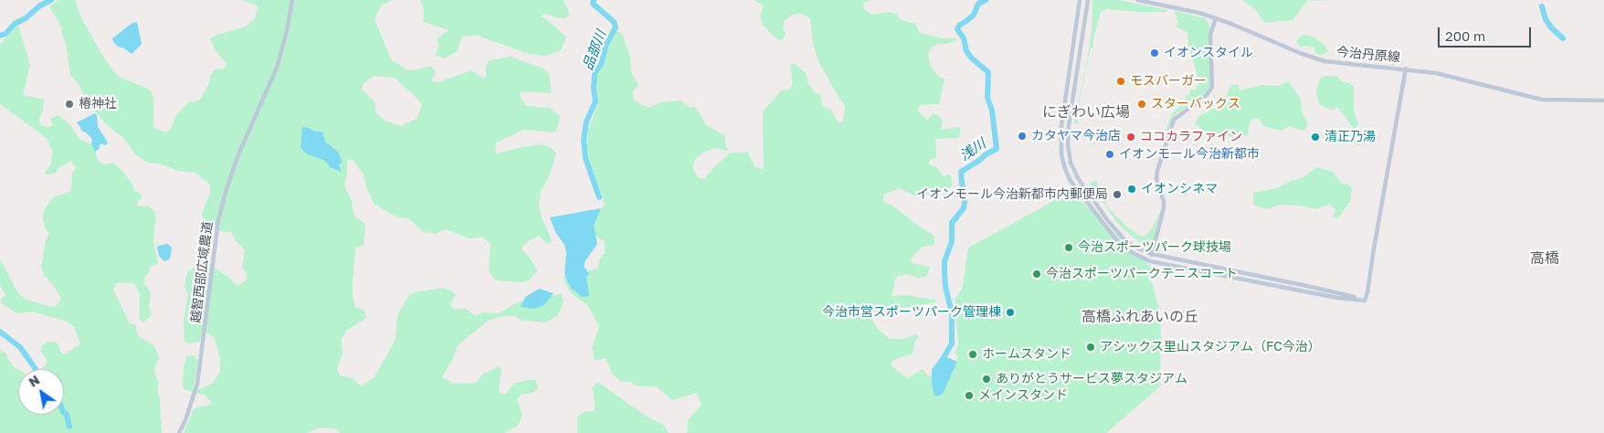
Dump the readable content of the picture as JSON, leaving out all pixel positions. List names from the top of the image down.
{
  "streets": {
    "street": ["今治丹原線", "越智西部広域農道"]
  },
  "districts": ["にぎわい広場", "高橋", "高橋ふれあいの丘"],
  "water": ["品部川", "浅川"],
  "places": [
    "イオンスタイル",
    "モスバーガー",
    "椿神社",
    "スターバックス",
    "カタヤマ今治店",
    "ココカラファイン",
    "清正乃湯",
    "イオンモール今治新都市",
    "イオンシネマ",
    "イオンモール今治新都市内郵便局",
    "今治スポーツパーク球技場",
    "今治スポーツパークテニスコート",
    "今治市営スポーツパーク管理棟",
    "アシックス里山スタジアム（FC今治）",
    "ホームスタンド",
    "ありがとうサービス夢スタジアム",
    "メインスタンド"
  ],
  "scale_bar": "200 m",
  "north": "top left"
}
